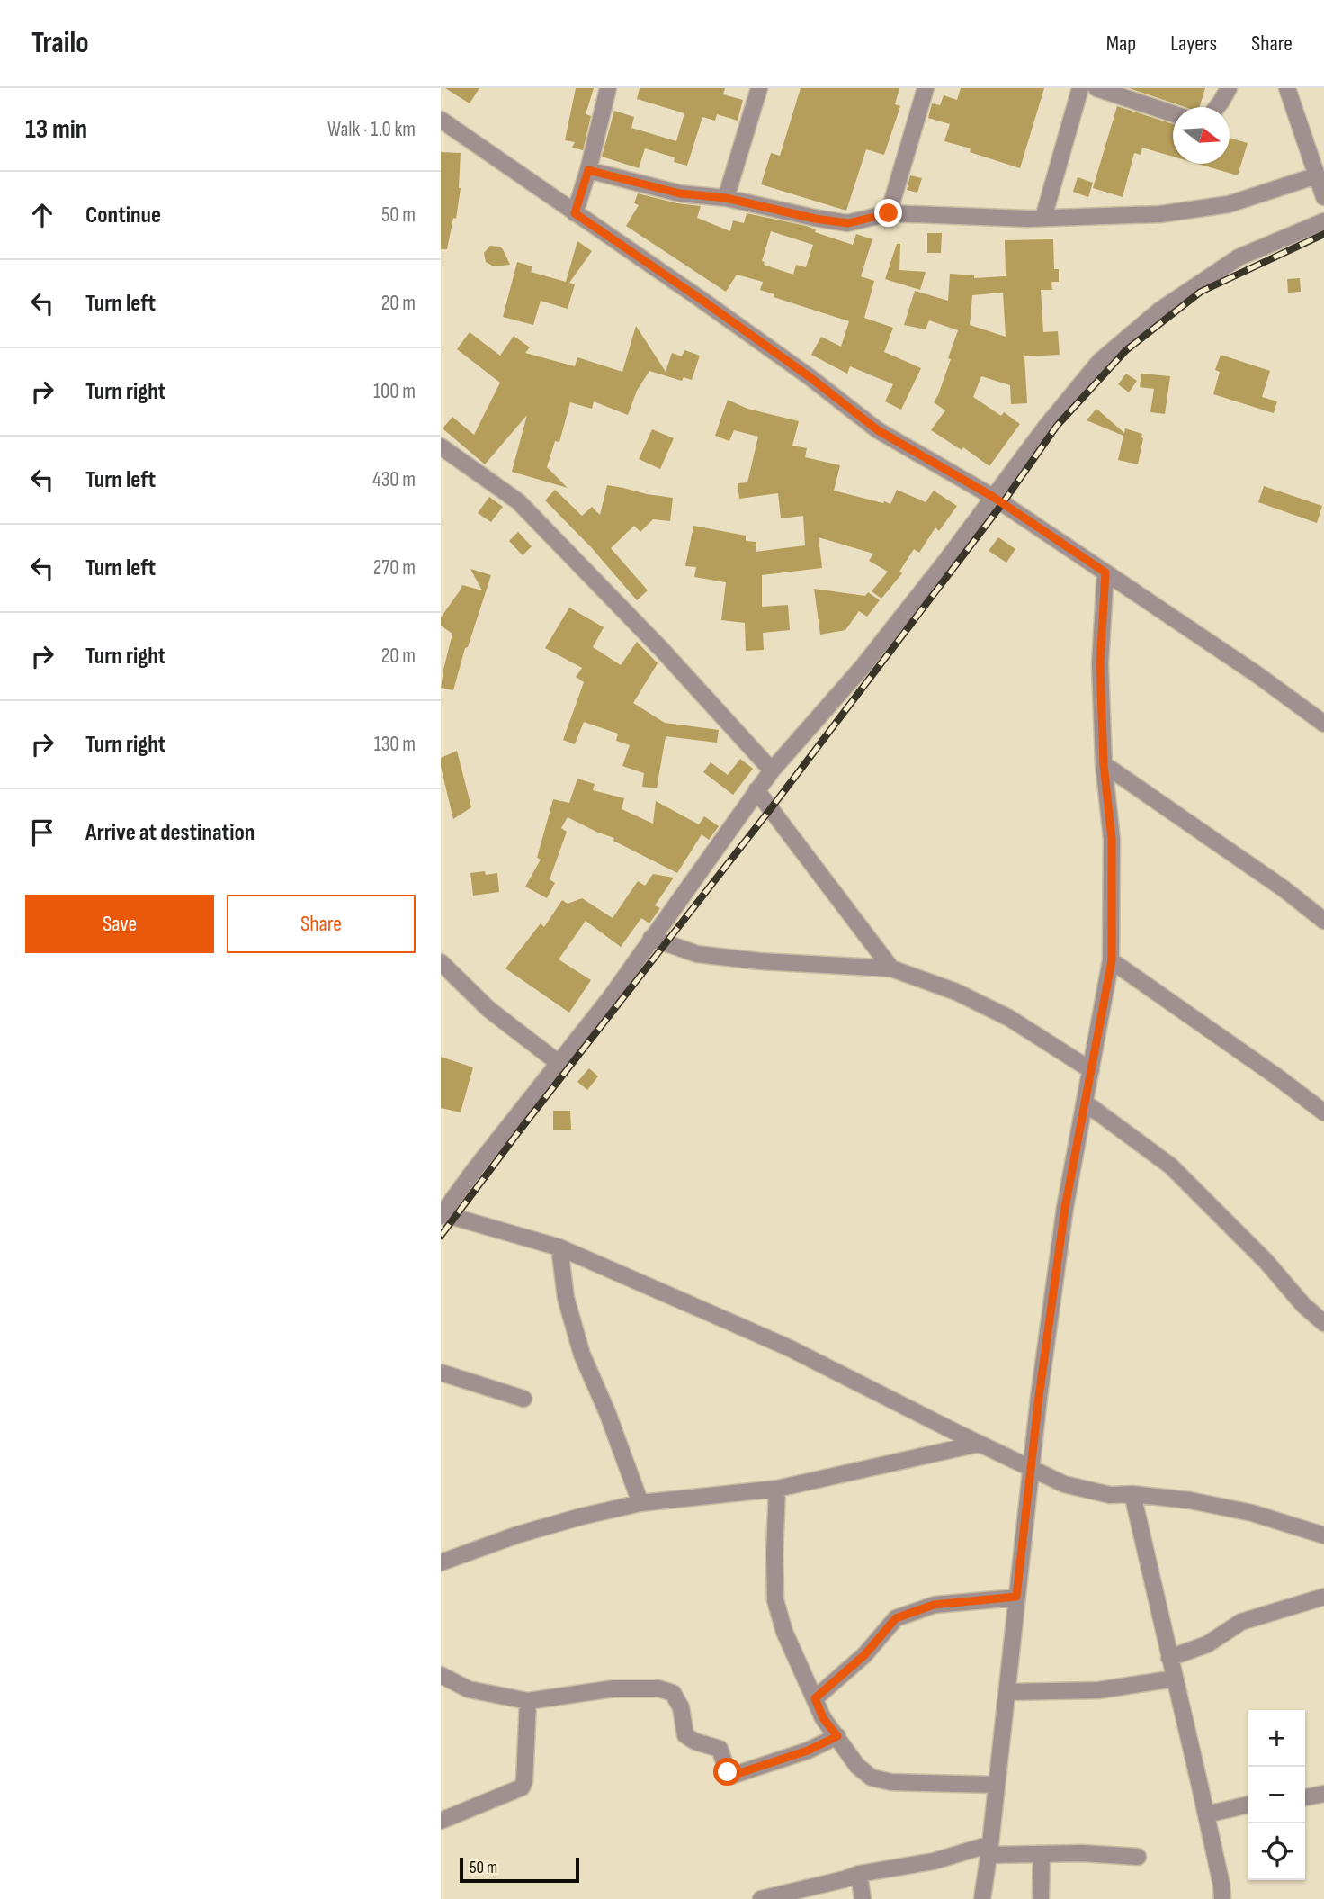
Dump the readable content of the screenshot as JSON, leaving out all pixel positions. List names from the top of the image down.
{
  "scale_bar": "50 m",
  "north": "right",
  "page": {
    "header": "Trailo",
    "nav": ["Map", "Layers", "Share"],
    "heading": ["13 min", "Walk · 1.0 km"],
    "list": [
      ["Continue", "50 m"],
      ["Turn left", "20 m"],
      ["Turn right", "100 m"],
      ["Turn left", "430 m"],
      ["Turn left", "270 m"],
      ["Turn right", "20 m"],
      ["Turn right", "130 m"],
      "Arrive at destination"
    ],
    "buttons": ["Save", "Share"],
    "map_buttons": ["+", "−"],
    "scale": "50 m"
  }
}
